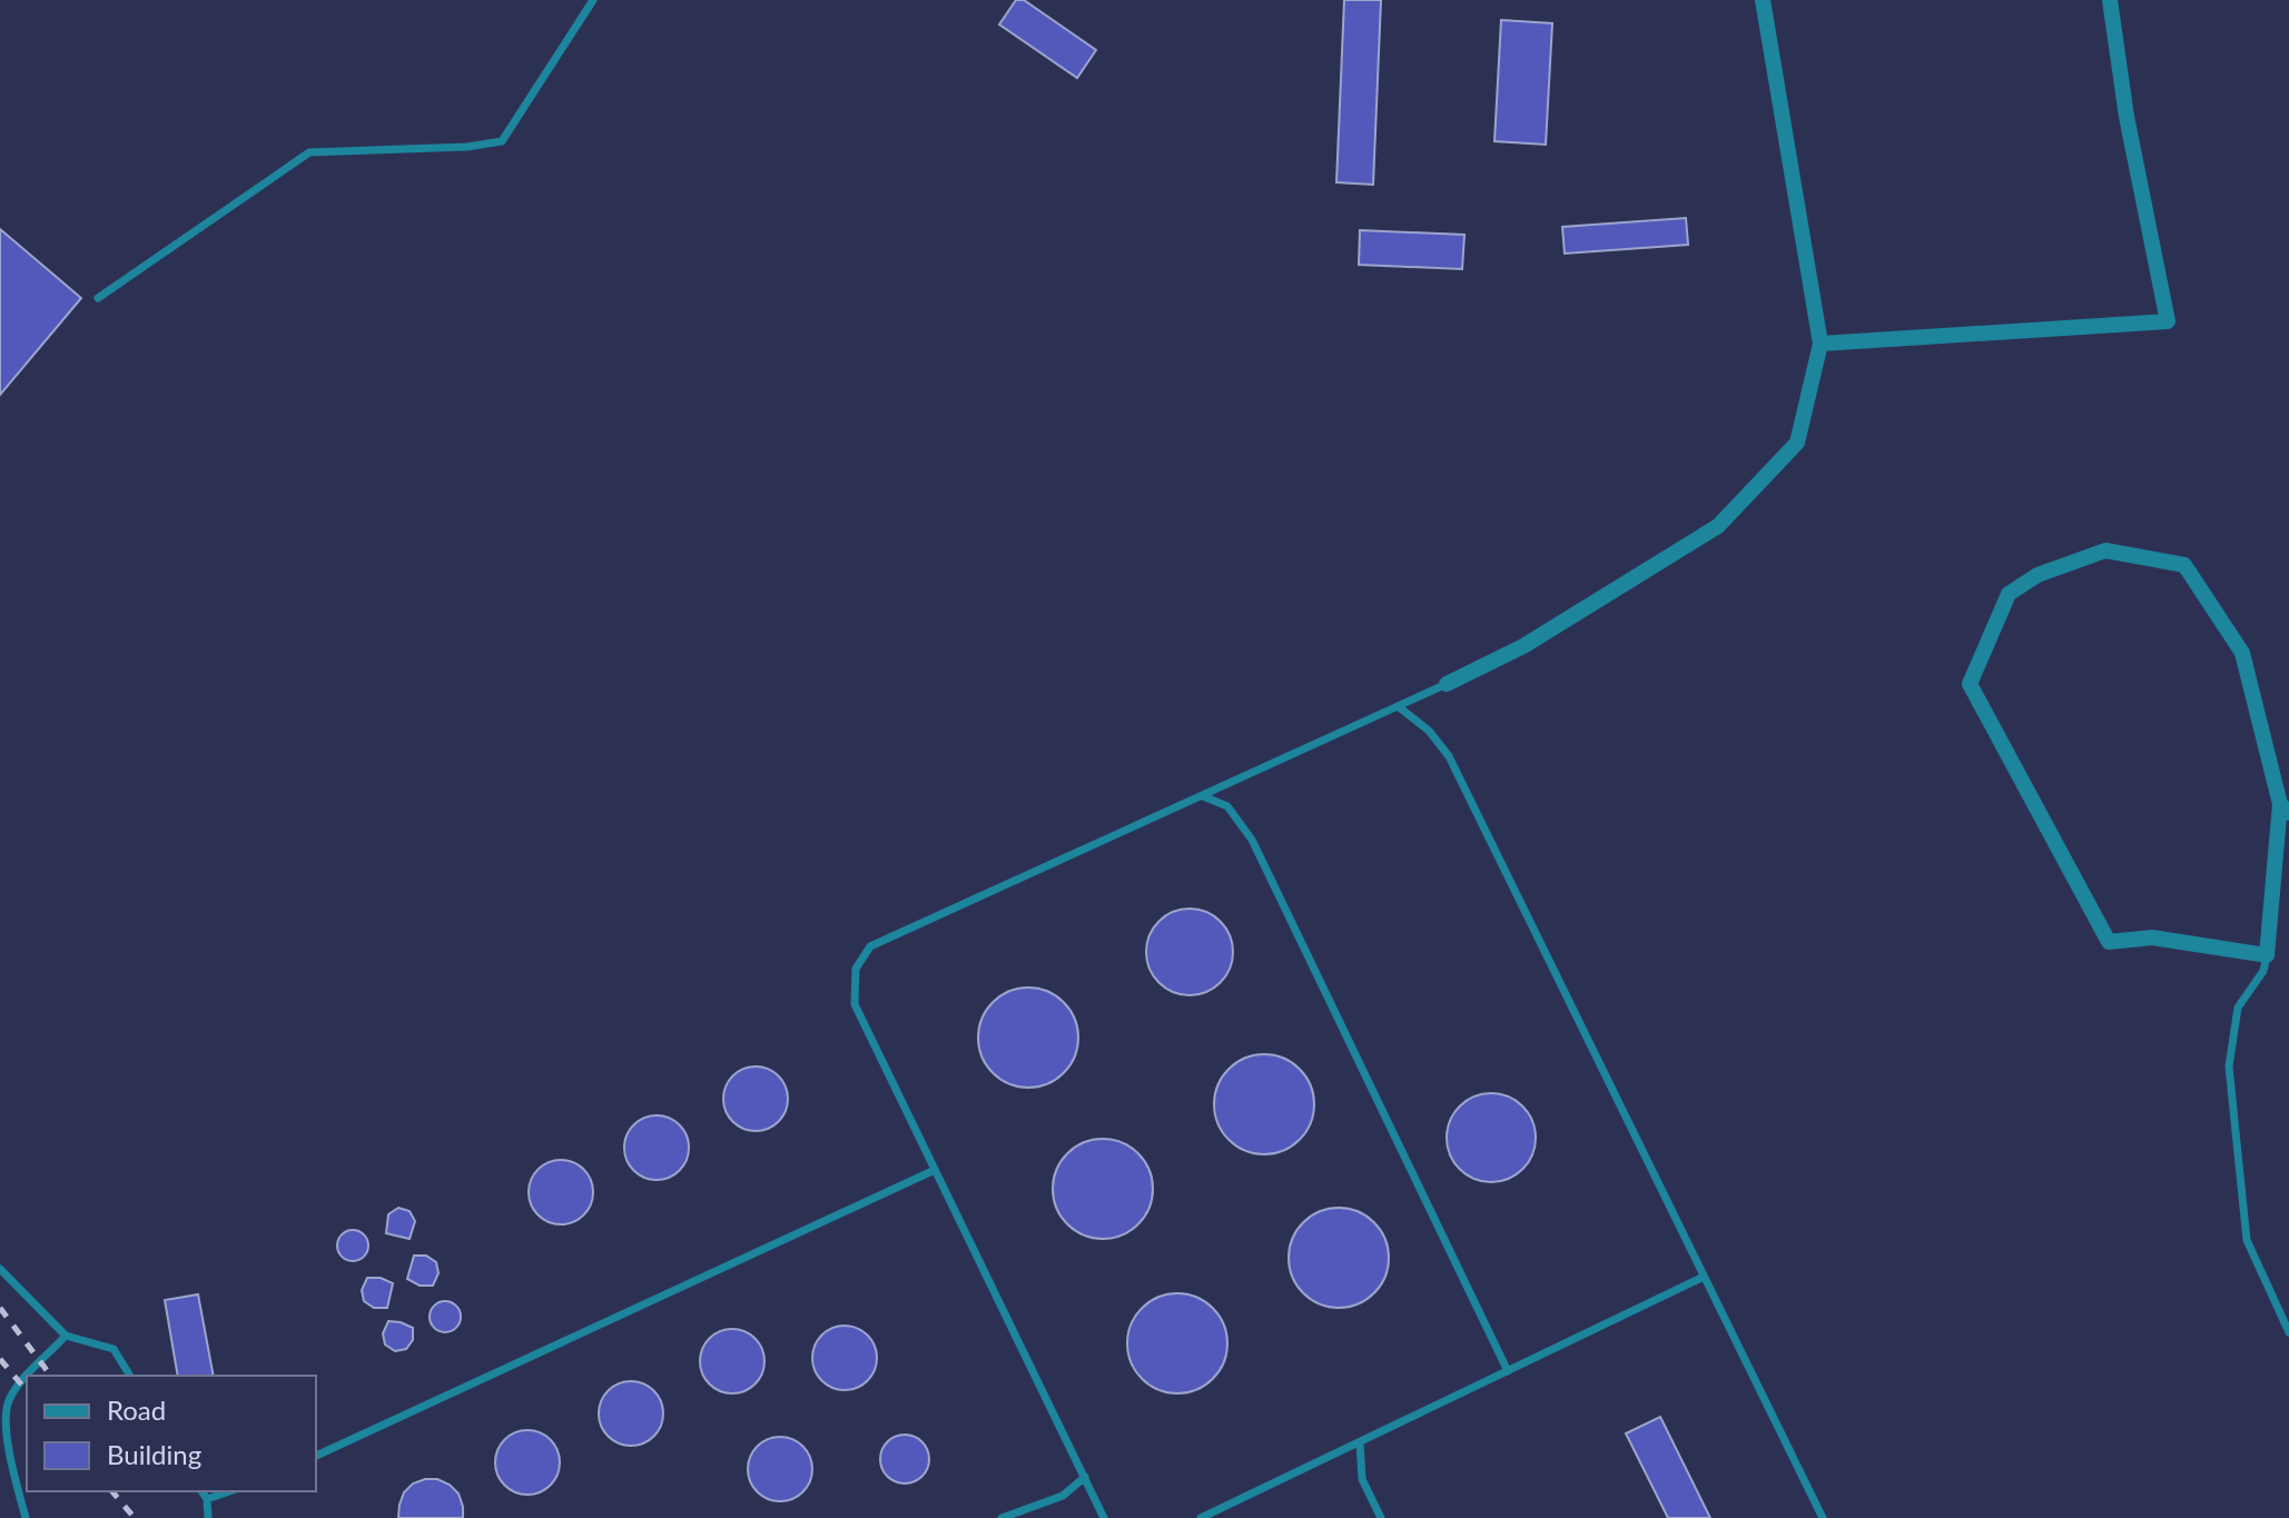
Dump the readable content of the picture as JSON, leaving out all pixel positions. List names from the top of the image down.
{
  "legend": ["Road", "Building"]
}
